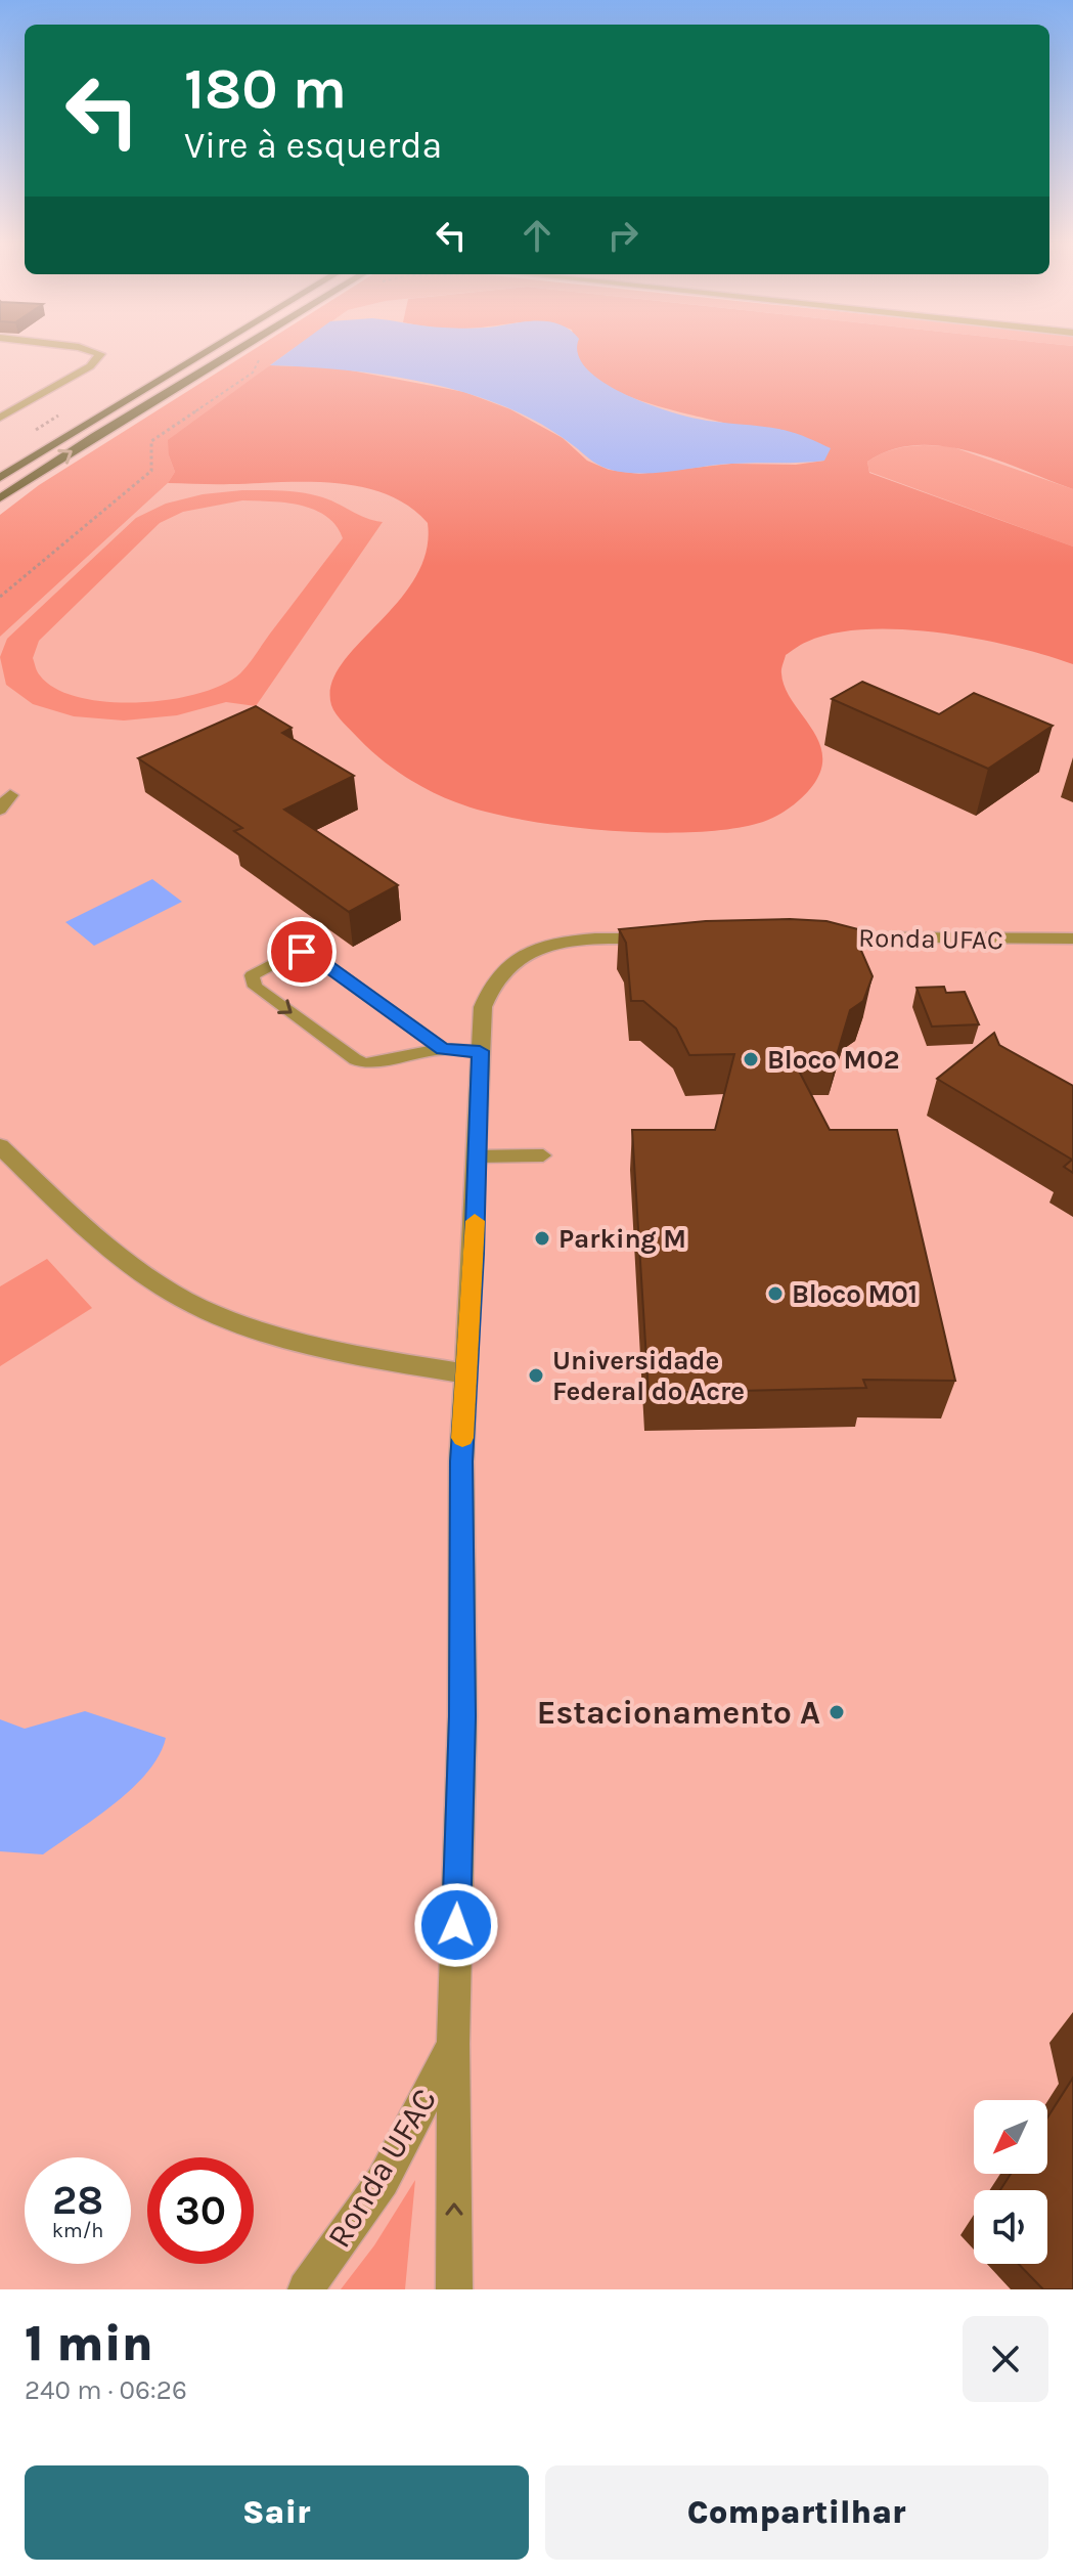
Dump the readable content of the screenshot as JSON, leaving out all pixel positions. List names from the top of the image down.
{
  "streets": {
    "street": ["Ronda UFAC"]
  },
  "places": [
    "Bloco M02",
    "Parking M",
    "Bloco M01",
    "Universidade Federal do Acre",
    "Estacionamento A"
  ],
  "north": "bottom left",
  "page": {
    "turn": ["180 m", "Vire à esquerda"],
    "speed": "28 km/h",
    "limit": "30",
    "heading": ["1 min", "240 m · 06:26"],
    "buttons": ["Sair", "Compartilhar"]
  }
}
